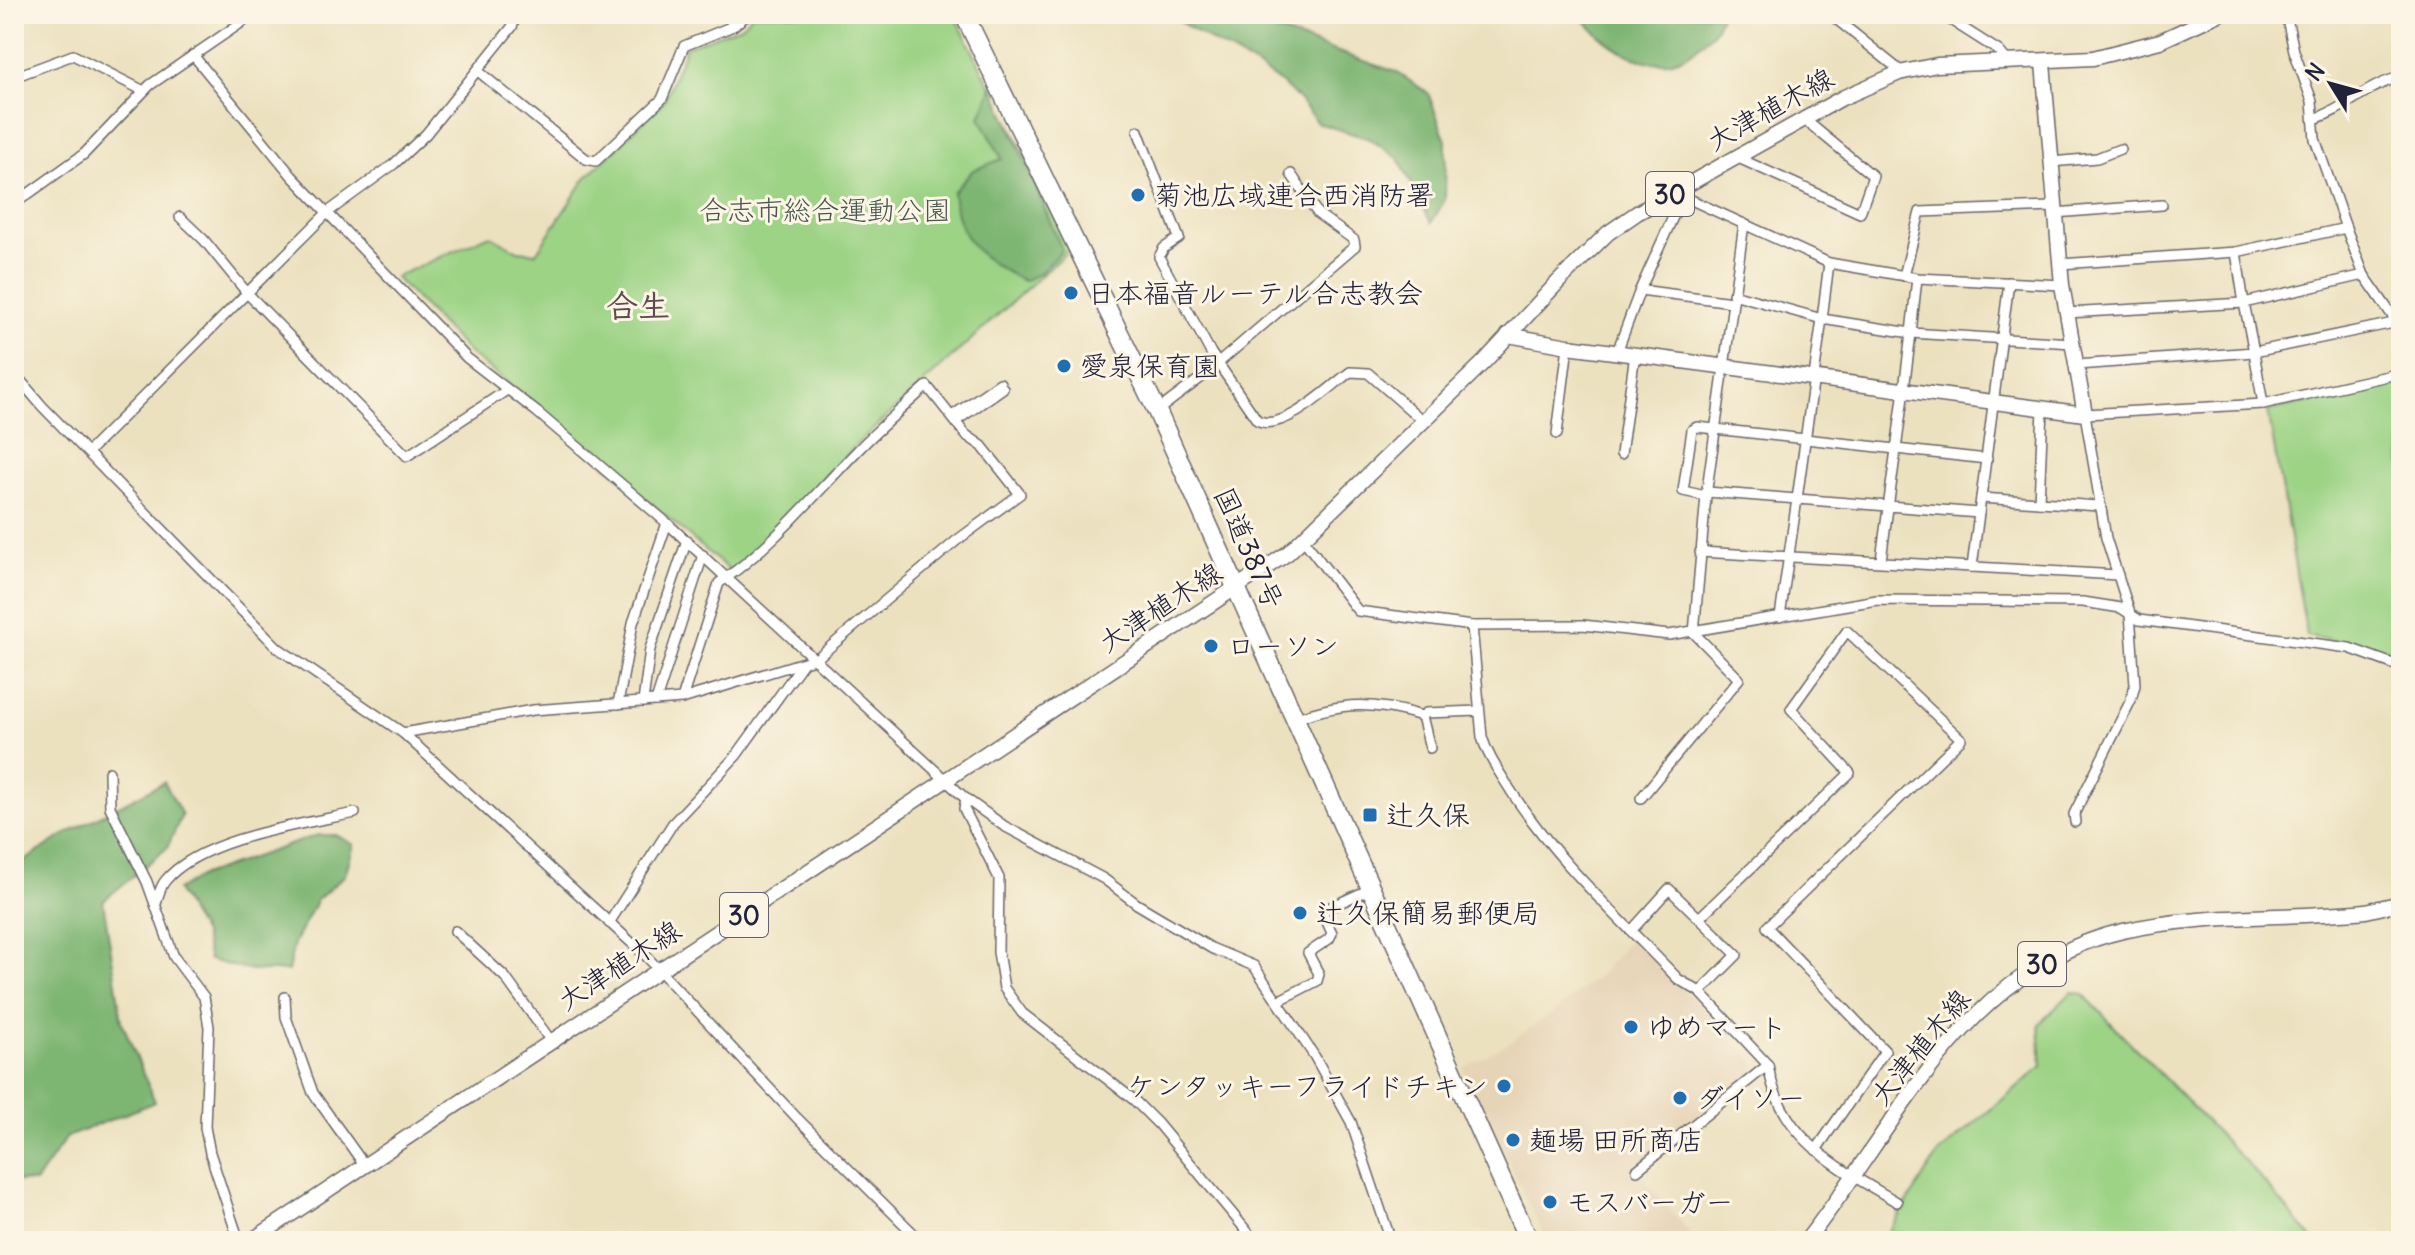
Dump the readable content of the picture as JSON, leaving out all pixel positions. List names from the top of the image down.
{
  "streets": {
    "highway": ["国道387号"],
    "main road": ["大津植木線", "30"]
  },
  "crossings": [
    ["大津植木線", "国道387号"]
  ],
  "districts": ["合生"],
  "parks": ["合志市総合運動公園"],
  "places": {
    "other": [
      "菊池広域連合西消防署",
      "日本福音ルーテル合志教会",
      "愛泉保育園",
      "ローソン",
      "辻久保簡易郵便局",
      "ゆめマート",
      "ケンタッキーフライドチキン",
      "ダイソー",
      "麺場 田所商店",
      "モスバーガー"
    ],
    "transit": ["辻久保"]
  },
  "north": "top left"
}
